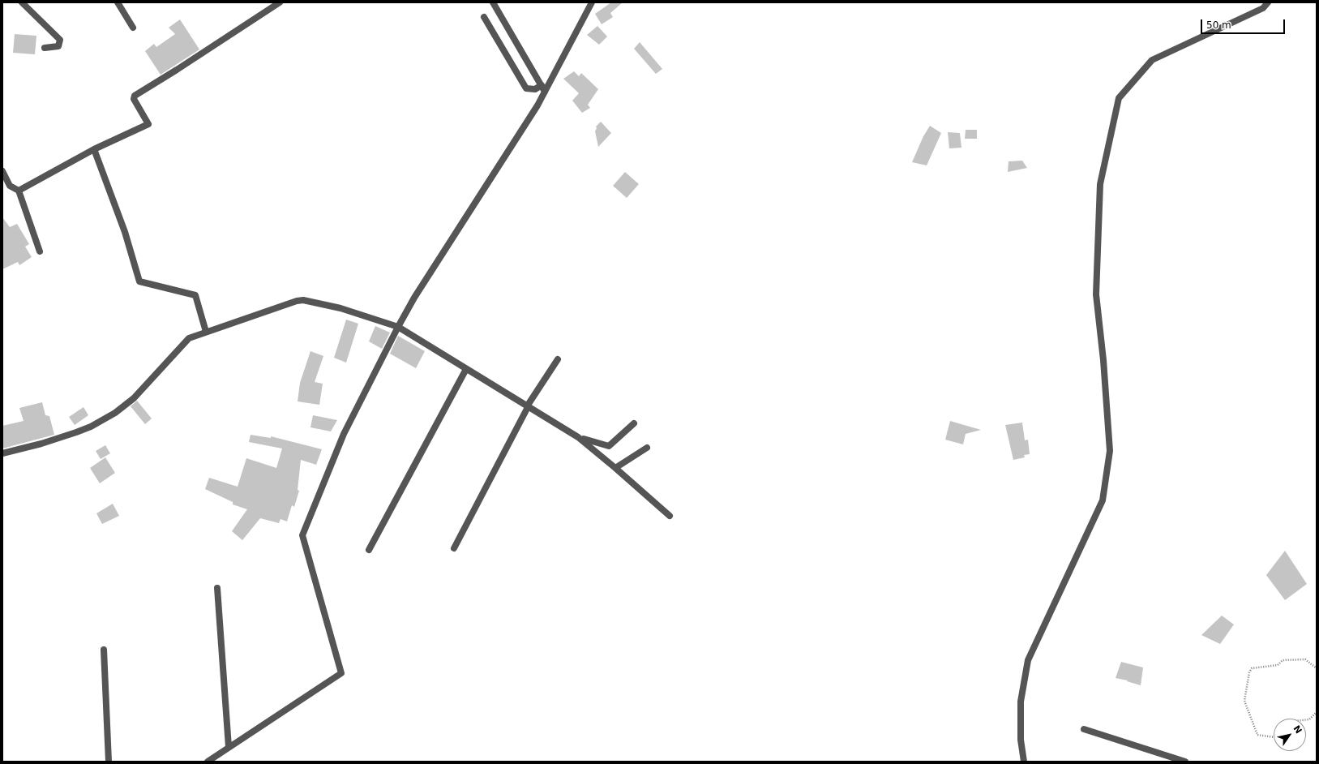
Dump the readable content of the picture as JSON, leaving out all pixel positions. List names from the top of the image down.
{
  "scale_bar": "50 m",
  "north": "top right"
}
